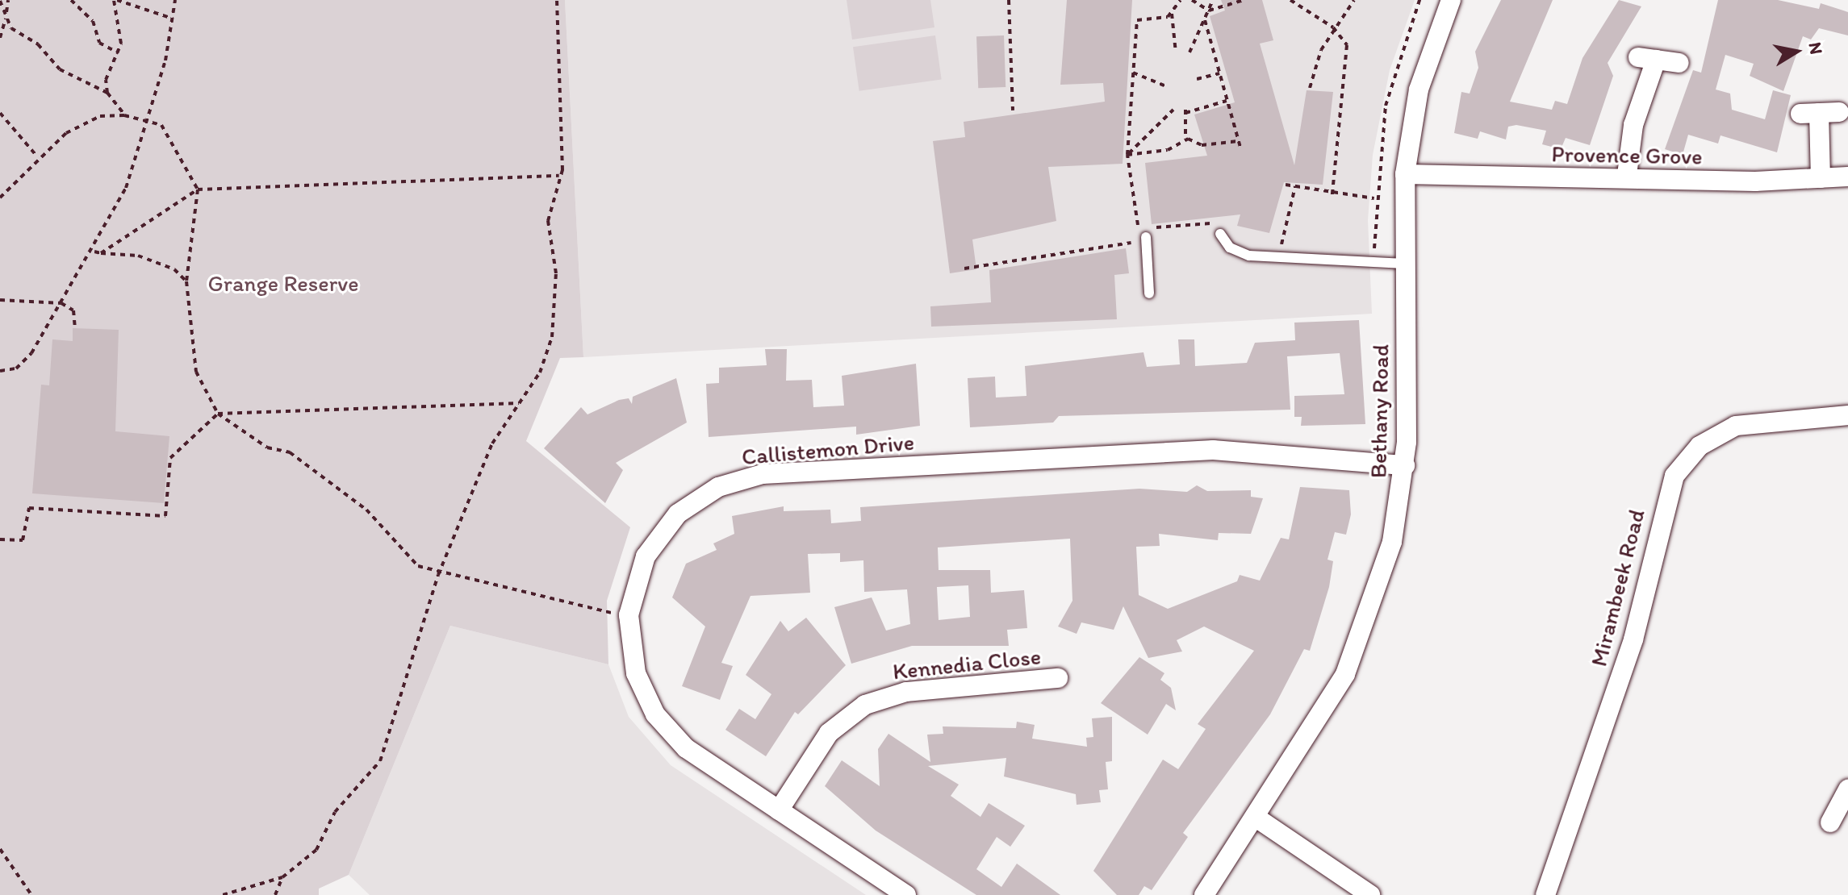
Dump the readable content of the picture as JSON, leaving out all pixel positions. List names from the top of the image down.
{
  "streets": {
    "street": [
      "Provence Grove",
      "Bethany Road",
      "Callistemon Drive",
      "Mirambeek Road",
      "Kennedia Close"
    ]
  },
  "crossings": [
    ["Provence Grove", "Bethany Road"],
    ["Bethany Road", "Callistemon Drive"],
    ["Callistemon Drive", "Kennedia Close"]
  ],
  "parks": ["Grange Reserve"],
  "north": "right"
}
